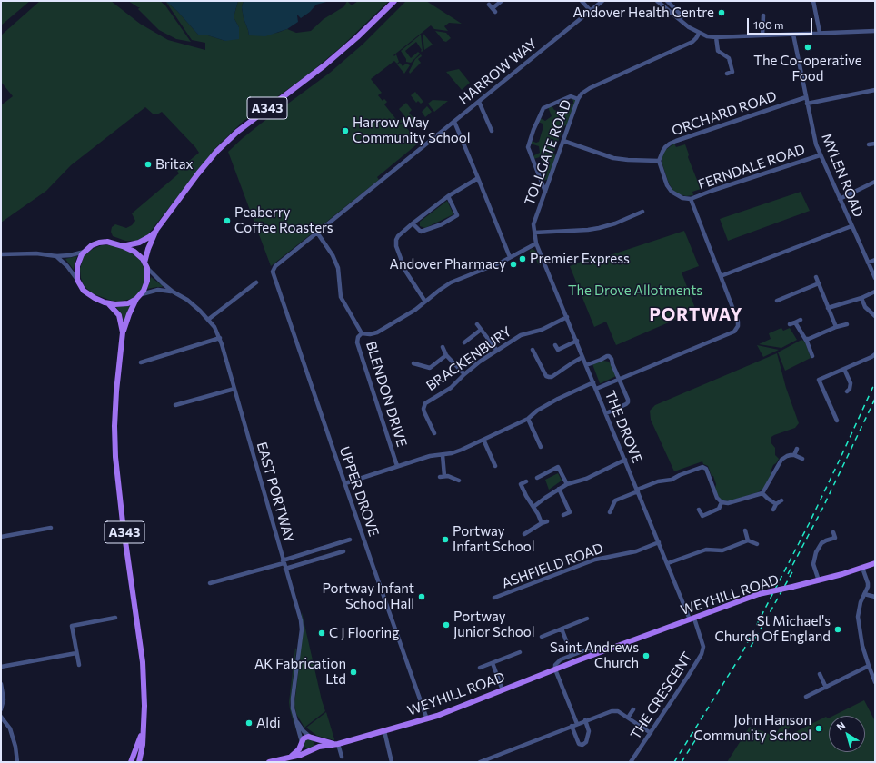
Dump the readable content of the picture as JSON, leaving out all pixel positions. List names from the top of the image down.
{
  "streets": {
    "main road": ["A343", "WEYHILL ROAD"],
    "street": [
      "HARROW WAY",
      "ORCHARD ROAD",
      "TOLLGATE ROAD",
      "FERNDALE ROAD",
      "MYLEN ROAD",
      "BRACKENBURY",
      "BLENDON DRIVE",
      "THE DROVE",
      "UPPER DROVE",
      "EAST PORTWAY",
      "ASHFIELD ROAD",
      "THE CRESCENT"
    ]
  },
  "crossings": [
    ["HARROW WAY", "BLENDON DRIVE"],
    ["HARROW WAY", "UPPER DROVE"],
    ["A343", "EAST PORTWAY"],
    ["ORCHARD ROAD", "MYLEN ROAD"],
    ["TOLLGATE ROAD", "THE DROVE"],
    ["FERNDALE ROAD", "MYLEN ROAD"],
    ["BRACKENBURY", "THE DROVE"],
    ["THE DROVE", "ASHFIELD ROAD"],
    ["THE DROVE", "WEYHILL ROAD"],
    ["THE DROVE", "THE CRESCENT"],
    ["UPPER DROVE", "WEYHILL ROAD"],
    ["EAST PORTWAY", "WEYHILL ROAD"],
    ["WEYHILL ROAD", "THE CRESCENT"]
  ],
  "districts": ["PORTWAY"],
  "parks": ["The Drove Allotments"],
  "places": [
    "Andover Health Centre",
    "The Co-operative Food",
    "Harrow Way Community School",
    "Britax",
    "Peaberry Coffee Roasters",
    "Premier Express",
    "Andover Pharmacy",
    "Portway Infant School",
    "Portway Infant School Hall",
    "Portway Junior School",
    "St Michael's Church Of England",
    "C J Flooring",
    "Saint Andrews Church",
    "AK Fabrication Ltd",
    "Aldi",
    "John Hanson Community School"
  ],
  "scale_bar": "100 m",
  "north": "top left"
}
